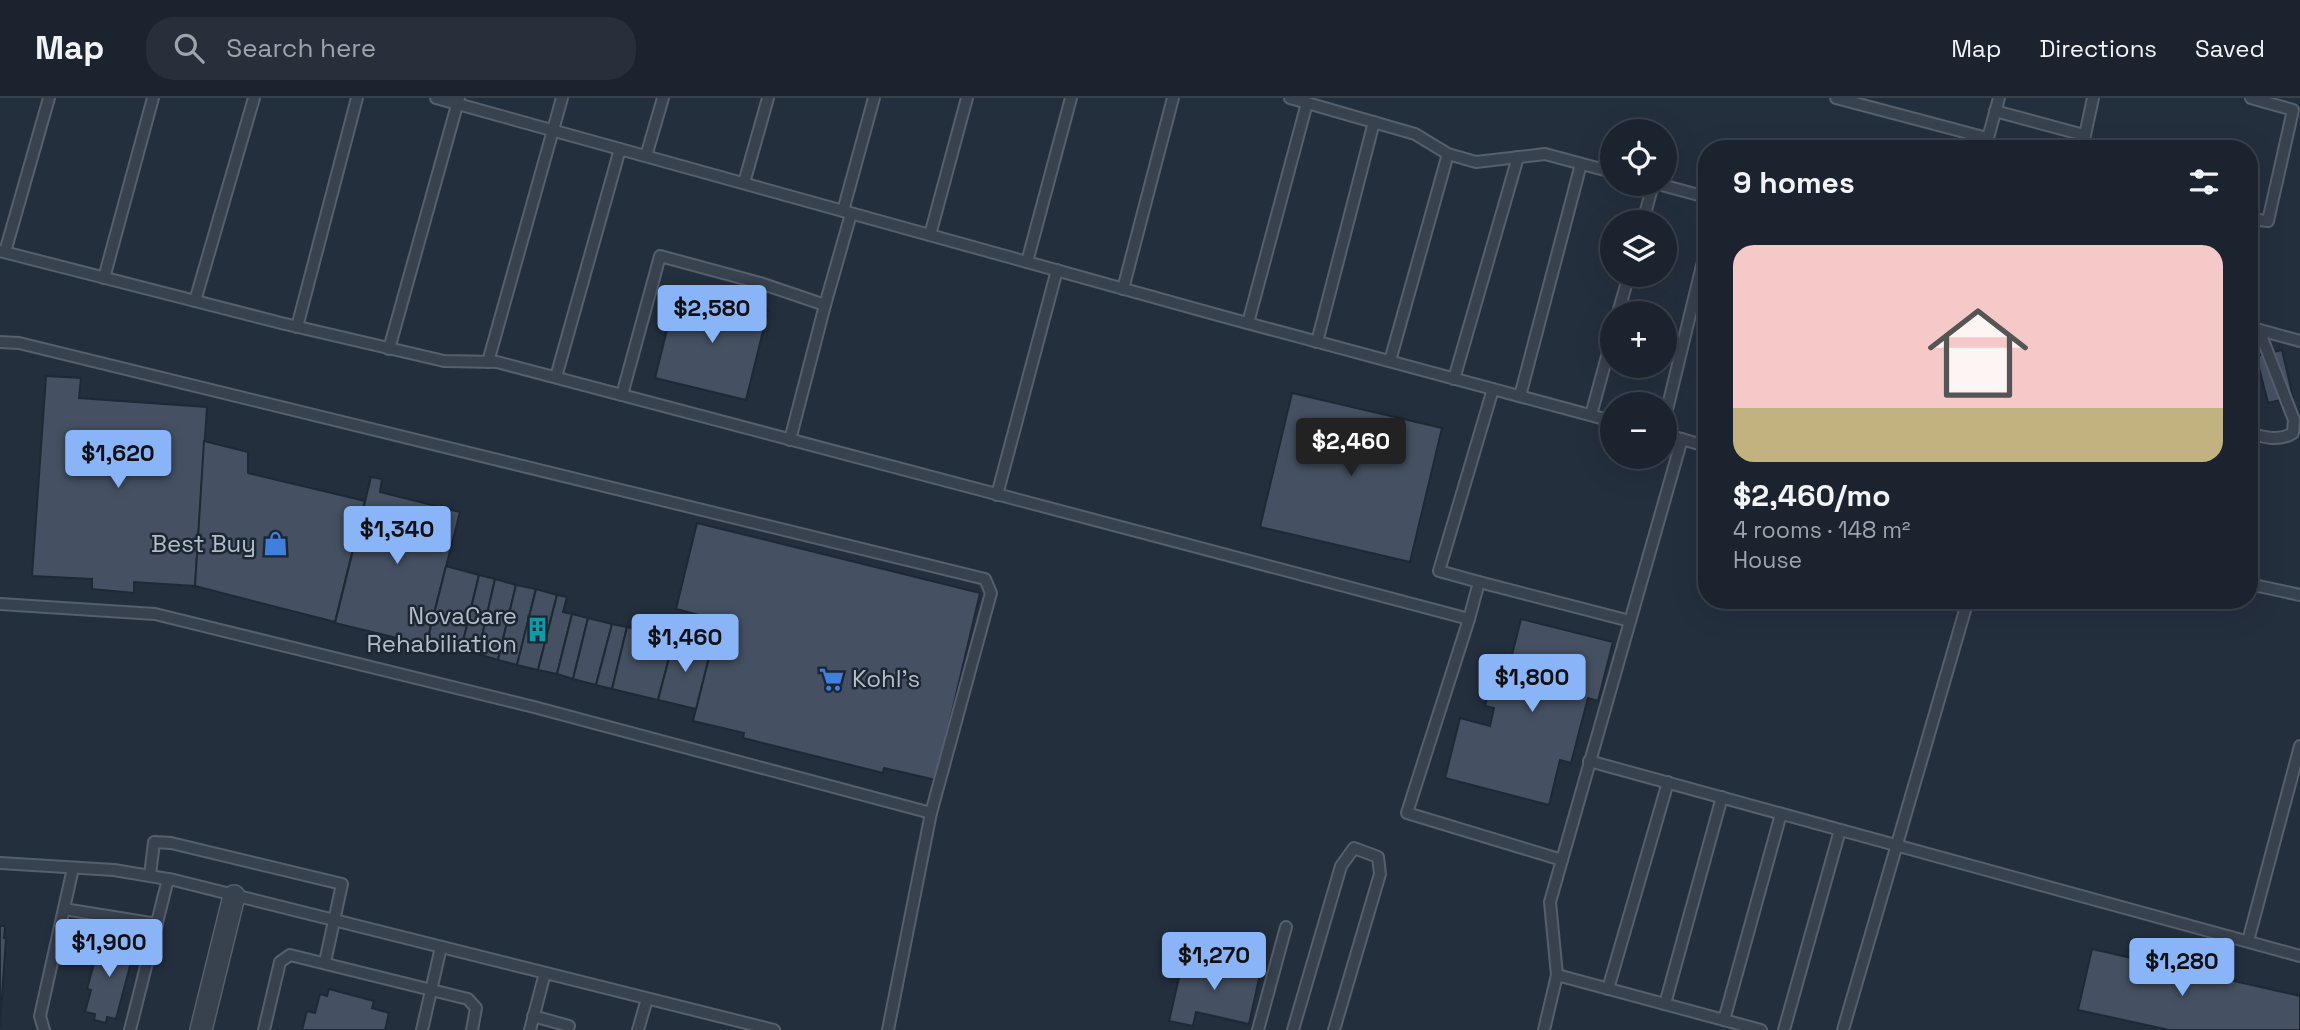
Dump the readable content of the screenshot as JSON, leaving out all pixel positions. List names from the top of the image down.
{
  "places": {
    "shop": ["Best Buy"],
    "building": ["NovaCare Rehabiliation"],
    "supermarket": ["Kohl's"]
  },
  "page": {
    "header": "Map",
    "search": "Search here",
    "nav": ["Map", "Directions", "Saved"],
    "map_buttons": ["+", "−"],
    "heading": "9 homes",
    "list": [
      {
        "name": "$2,460/mo",
        "note": "4 rooms · 148 m² · House"
      }
    ],
    "price": [
      "$2,580",
      "$2,460",
      "$1,620",
      "$1,340",
      "$1,460",
      "$1,800",
      "$1,900",
      "$1,270",
      "$1,280"
    ]
  }
}
